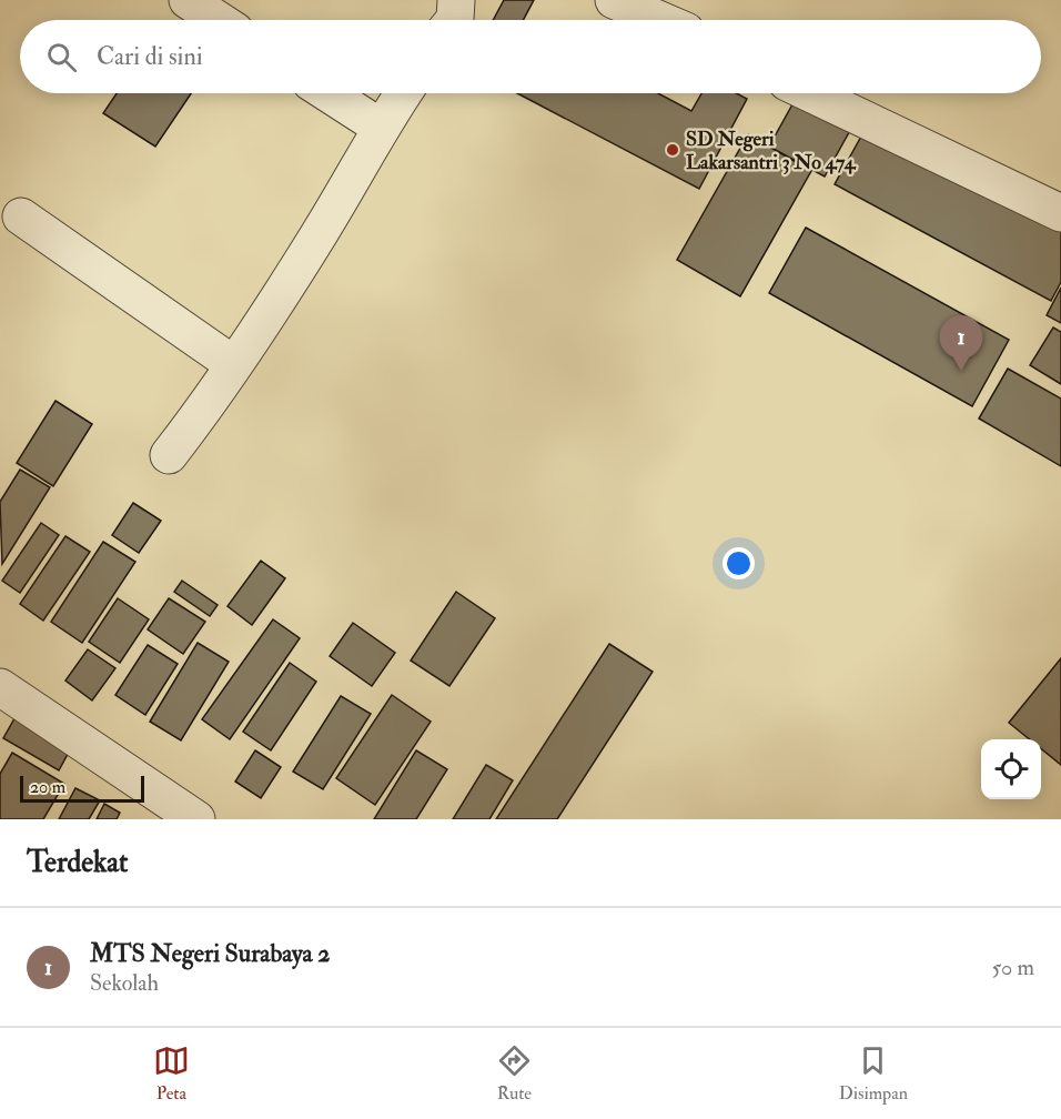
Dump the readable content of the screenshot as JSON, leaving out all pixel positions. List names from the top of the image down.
{
  "places": ["SD Negeri Lakarsantri 3 No 474"],
  "scale_bar": "20 m",
  "page": {
    "search": "Cari di sini",
    "pins": "1",
    "scale": "20 m",
    "heading": "Terdekat",
    "list": [
      {
        "mark": "1",
        "name": "MTS Negeri Surabaya 2",
        "note": "Sekolah",
        "value": "50 m"
      }
    ],
    "nav": ["Peta", "Rute", "Disimpan"]
  }
}
